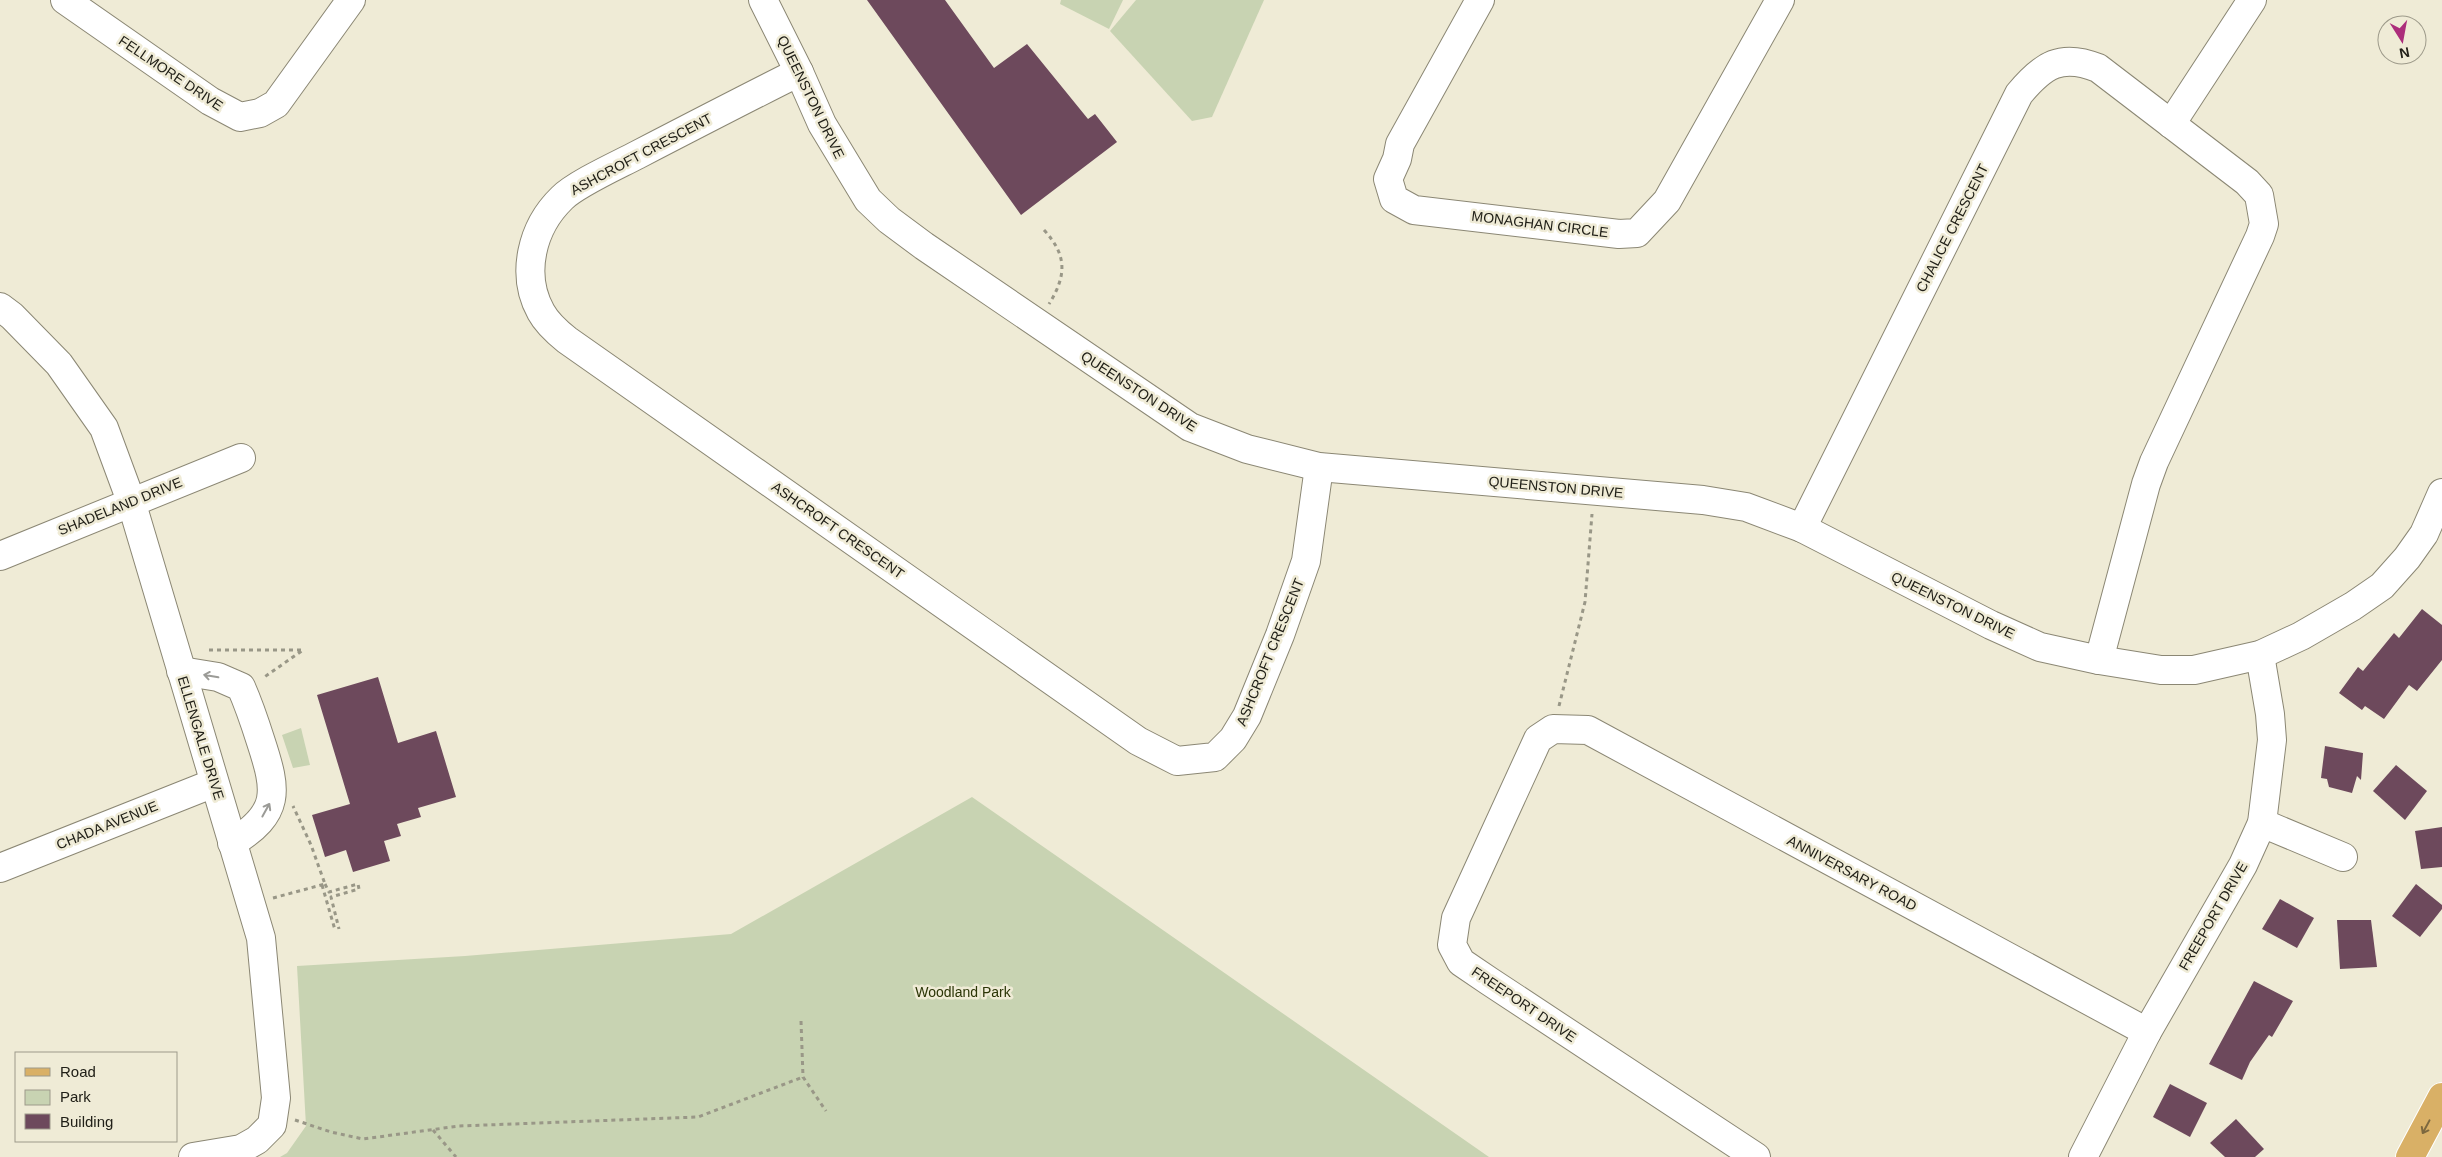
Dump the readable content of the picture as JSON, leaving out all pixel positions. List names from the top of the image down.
{
  "streets": {
    "street": [
      "FELLMORE DRIVE",
      "QUEENSTON DRIVE",
      "ASHCROFT CRESCENT",
      "MONAGHAN CIRCLE",
      "CHALICE CRESCENT",
      "SHADELAND DRIVE",
      "ELLENGALE DRIVE",
      "CHADA AVENUE",
      "ANNIVERSARY ROAD",
      "FREEPORT DRIVE"
    ]
  },
  "crossings": [
    ["QUEENSTON DRIVE", "ASHCROFT CRESCENT"],
    ["QUEENSTON DRIVE", "CHALICE CRESCENT"],
    ["QUEENSTON DRIVE", "FREEPORT DRIVE"],
    ["SHADELAND DRIVE", "ELLENGALE DRIVE"],
    ["ELLENGALE DRIVE", "CHADA AVENUE"],
    ["ANNIVERSARY ROAD", "FREEPORT DRIVE"]
  ],
  "parks": ["Woodland Park"],
  "legend": ["Road", "Park", "Building"],
  "north": "bottom"
}
